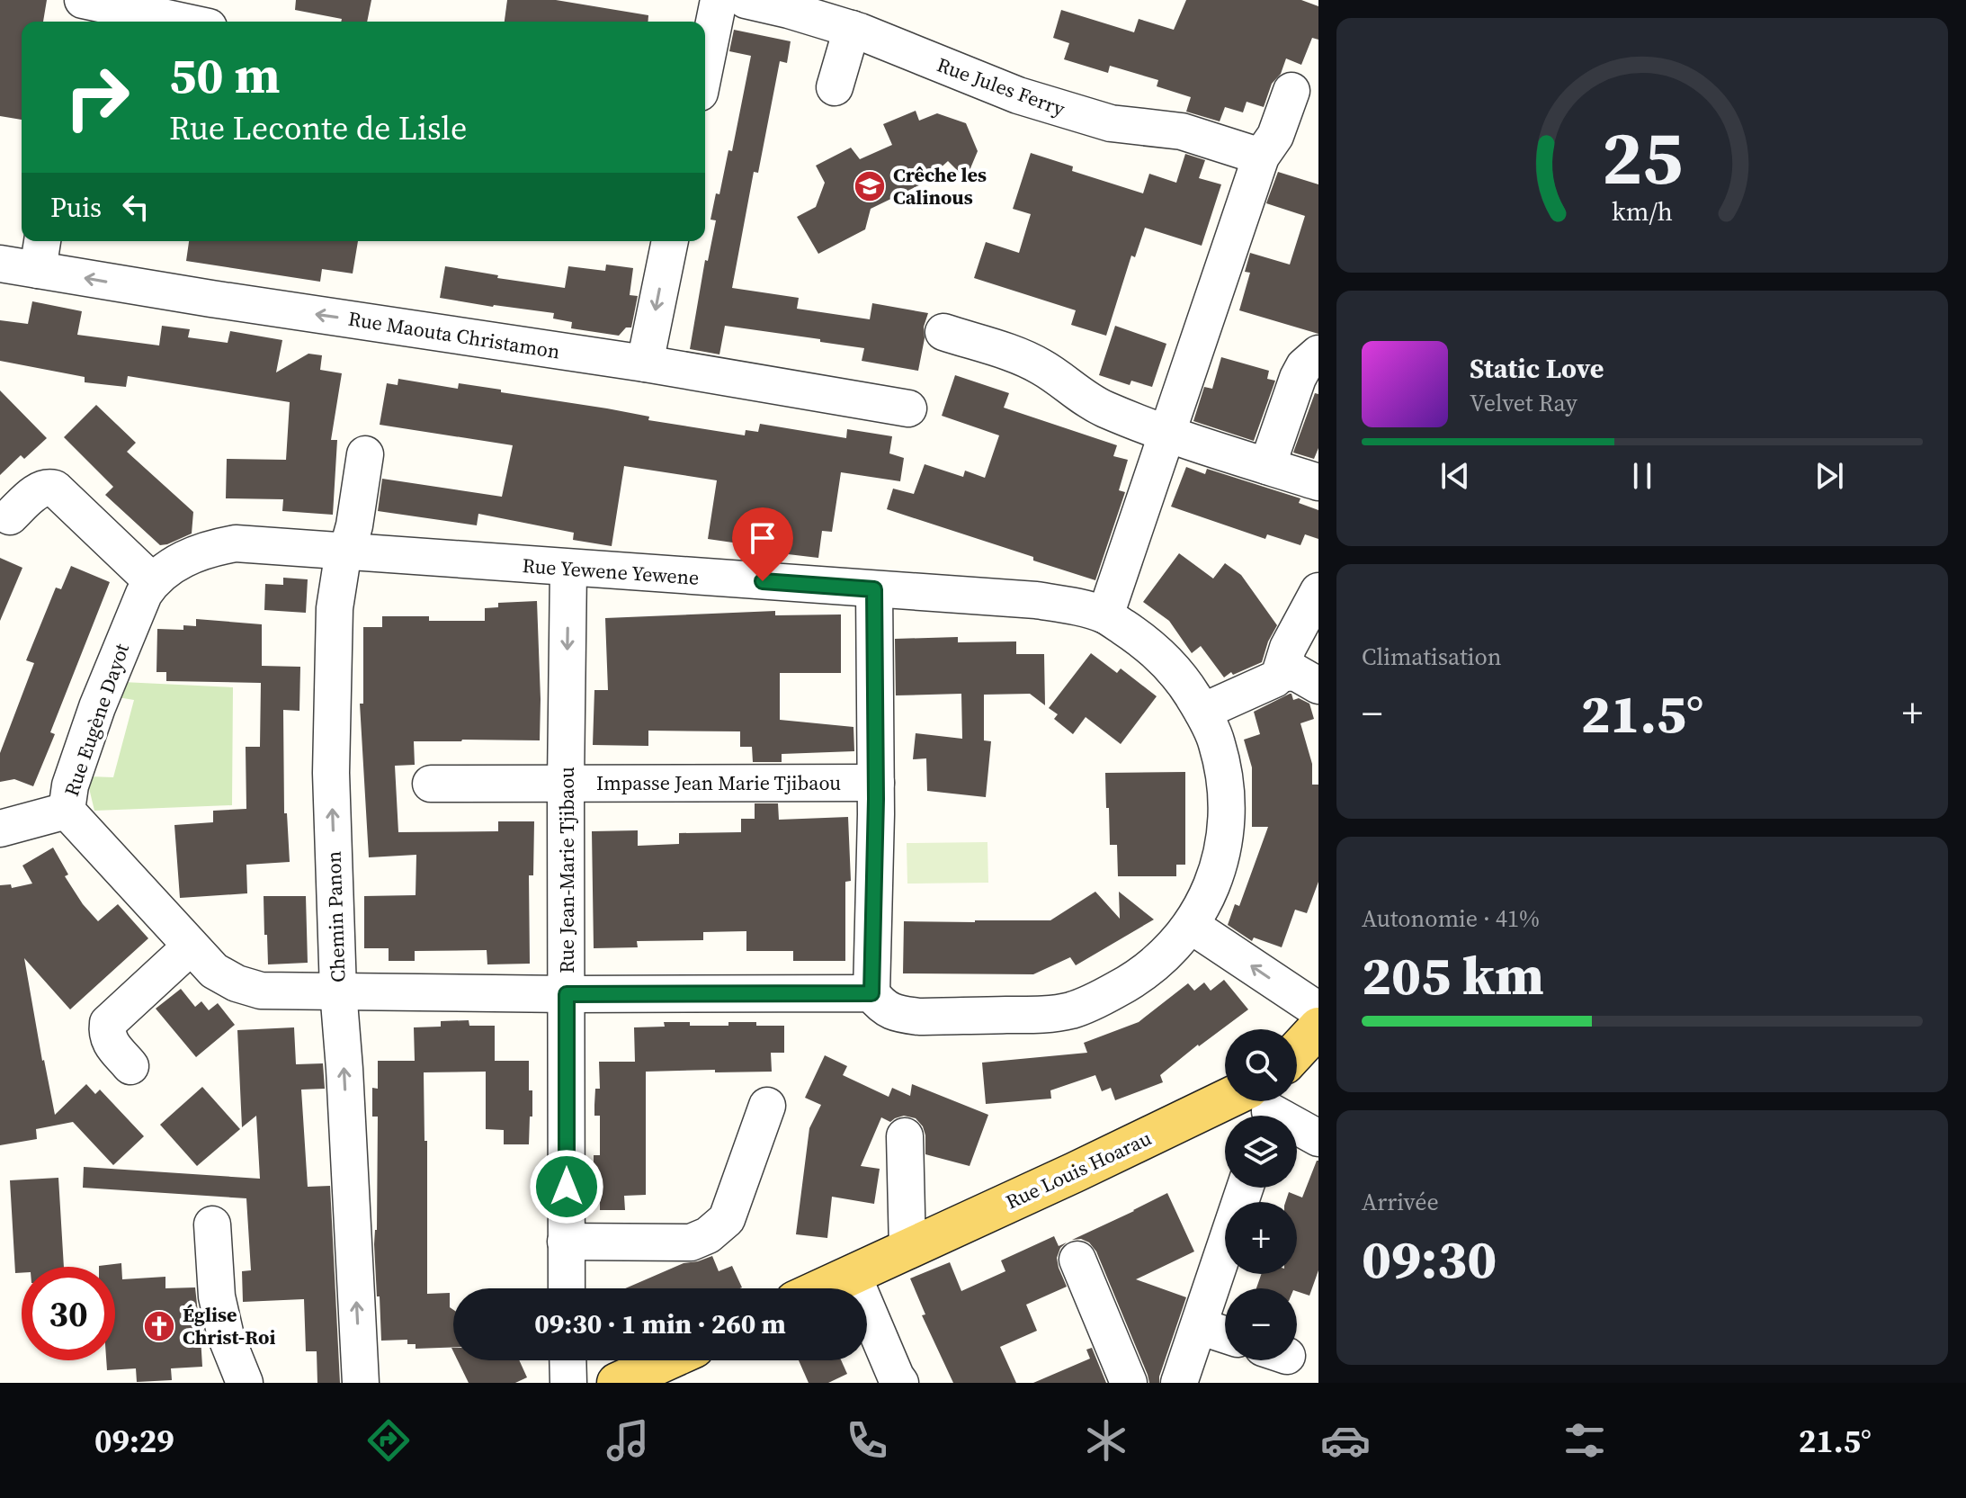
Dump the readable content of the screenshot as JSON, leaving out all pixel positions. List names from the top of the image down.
{
  "streets": {
    "main road": ["Rue Louis Hoarau"],
    "street": [
      "Rue Jules Ferry",
      "Rue Maouta Christamon",
      "Rue Yewene Yewene",
      "Rue Eugène Dayot",
      "Impasse Jean Marie Tjibaou",
      "Rue Jean-Marie Tjibaou",
      "Chemin Panon"
    ]
  },
  "crossings": [
    ["Rue Yewene Yewene", "Rue Eugène Dayot"],
    ["Rue Yewene Yewene", "Rue Jean-Marie Tjibaou"],
    ["Rue Yewene Yewene", "Chemin Panon"],
    ["Rue Eugène Dayot", "Rue Jean-Marie Tjibaou"],
    ["Rue Eugène Dayot", "Chemin Panon"],
    ["Impasse Jean Marie Tjibaou", "Rue Jean-Marie Tjibaou"]
  ],
  "one_way": ["Rue Maouta Christamon", "Chemin Panon"],
  "places": {
    "school or university": ["Crêche les Calinous"],
    "church": ["Église Christ-Roi"]
  },
  "page": {
    "turn": ["50 m", "Rue Leconte de Lisle"],
    "then": "Puis",
    "song": ["Static Love", "Velvet Ray"],
    "tile": [
      "Climatisation",
      ["Autonomie · 41%", "205 km"],
      ["Arrivée", "09:30"]
    ],
    "heat": ["−", "21.5°", "+"],
    "map_buttons": ["+", "−"],
    "limit": "30",
    "trip": "09:30 · 1 min · 260 m",
    "tabs": ["09:29", "21.5°"],
    "gauge": ["25", "km/h"]
  }
}
